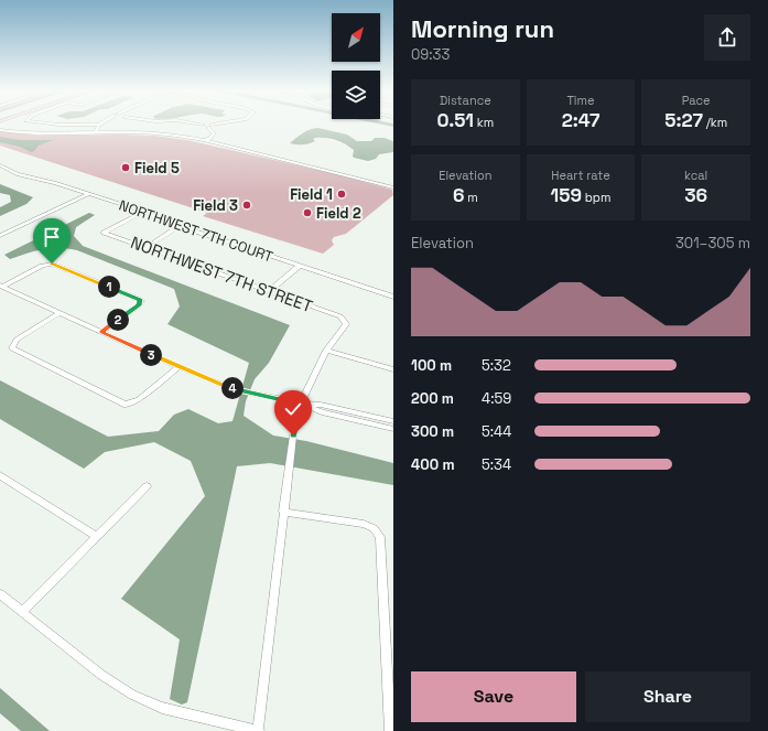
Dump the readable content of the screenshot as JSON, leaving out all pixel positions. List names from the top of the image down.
{
  "streets": {
    "street": ["NORTHWEST 7TH COURT", "NORTHWEST 7TH STREET"]
  },
  "crossings": [
    ["NORTHWEST 7TH COURT", "NORTHWEST 7TH STREET"]
  ],
  "places": [
    "Field 5",
    "Field 1",
    "Field 3",
    "Field 2"
  ],
  "north": "top right",
  "page": {
    "heading": ["Morning run", "09:33"],
    "stats": [
      ["Distance", "0.51 km"],
      ["Time", "2:47"],
      ["Pace", "5:27 /km"],
      ["Elevation", "6 m"],
      ["Heart rate", "159 bpm"],
      ["kcal", "36"]
    ],
    "chart": ["Elevation", "301–305 m"],
    "pins": [
      "1",
      "2",
      "3",
      "4"
    ],
    "list": [
      {
        "name": "100 m",
        "note": "5:32"
      },
      {
        "name": "200 m",
        "note": "4:59"
      },
      {
        "name": "300 m",
        "note": "5:44"
      },
      {
        "name": "400 m",
        "note": "5:34"
      }
    ],
    "buttons": ["Save", "Share"]
  }
}
